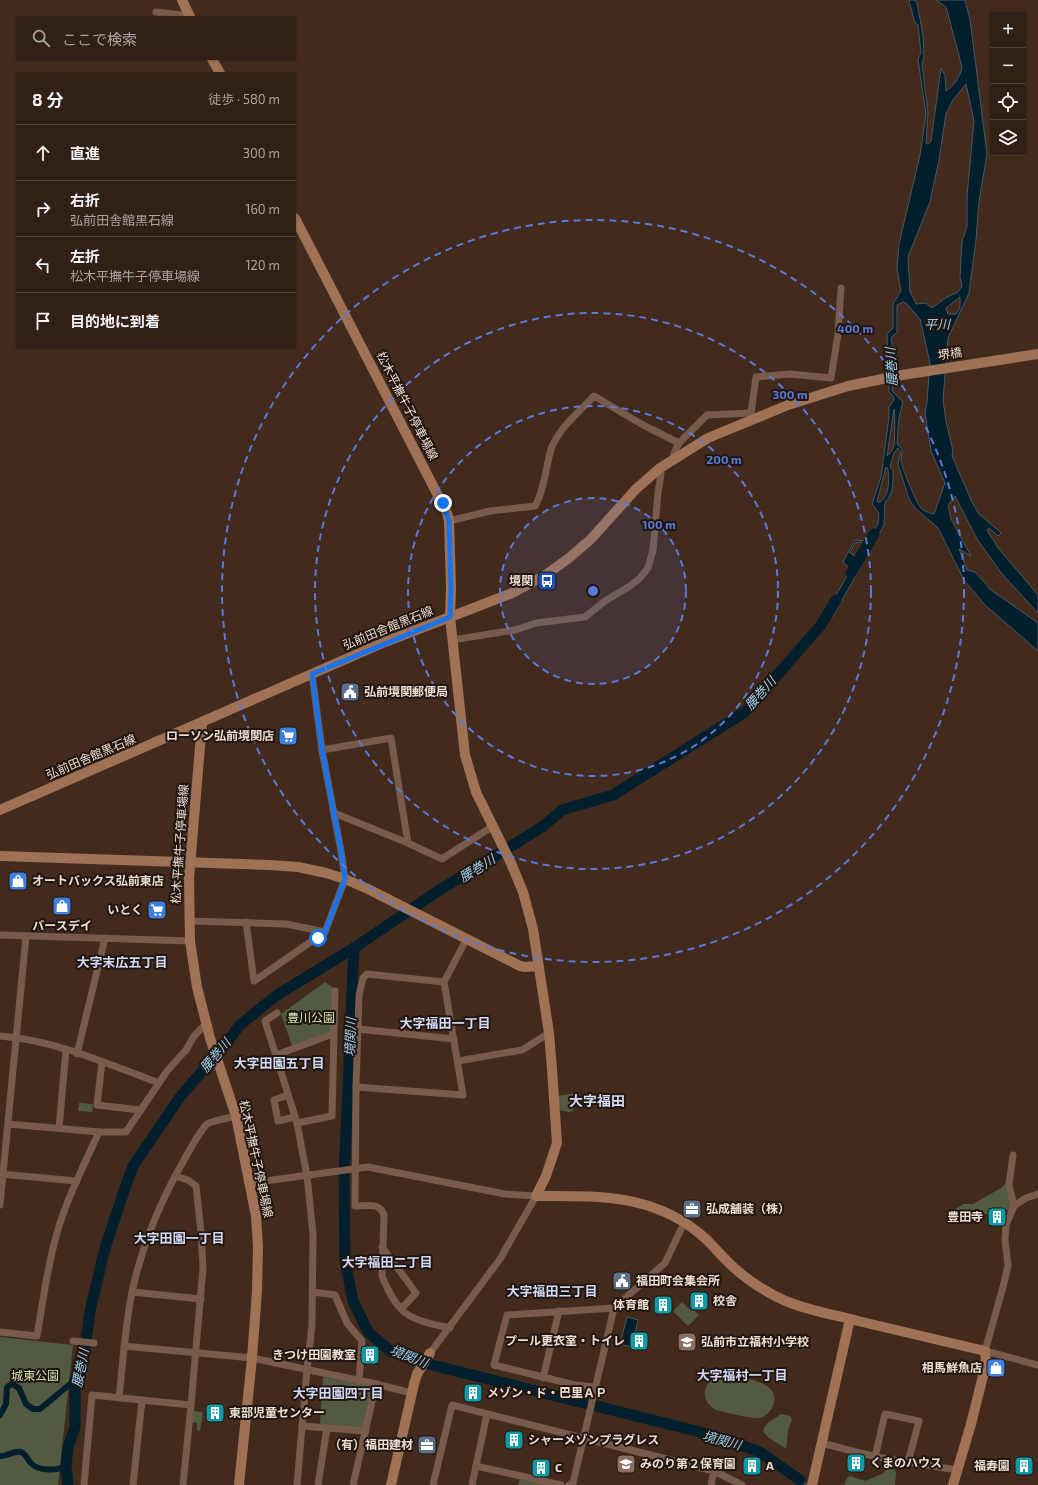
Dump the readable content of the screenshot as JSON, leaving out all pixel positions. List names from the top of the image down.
{
  "streets": {
    "main road": ["堺橋", "松木平撫牛子停車場線", "弘前田舎館黒石線"]
  },
  "crossings": [
    ["堺橋", "弘前田舎館黒石線"],
    ["松木平撫牛子停車場線", "弘前田舎館黒石線"]
  ],
  "districts": [
    "大字末広五丁目",
    "大字福田一丁目",
    "大字田園五丁目",
    "大字福田",
    "大字田園一丁目",
    "大字福田二丁目",
    "大字福田三丁目",
    "大字福村一丁目",
    "大字田園四丁目"
  ],
  "water": ["平川", "腰巻川", "境関川"],
  "parks": ["豊川公園", "城東公園"],
  "places": {
    "bus stop": ["境関"],
    "public building": ["弘前境関郵便局", "福田町会集会所"],
    "supermarket": ["ローソン弘前境関店", "いとく"],
    "shop": ["オートバックス弘前東店", "バースデイ", "相馬鮮魚店"],
    "office": ["弘成舗装（株）", "（有）福田建材"],
    "building": [
      "豊田寺",
      "校舎",
      "体育館",
      "プール更衣室・トイレ",
      "きつけ田園教室",
      "メゾン・ド・巴里ＡＰ",
      "東部児童センター",
      "シャーメゾンプラグレス",
      "くまのハウス",
      "A",
      "福寿園",
      "C"
    ],
    "school or university": ["弘前市立福村小学校", "みのり第２保育園"]
  },
  "page": {
    "map_buttons": ["+", "−"],
    "search": "ここで検索",
    "heading": ["8 分", "徒歩 · 580 m"],
    "list": [
      ["直進", "300 m"],
      ["右折", "弘前田舎館黒石線", "160 m"],
      ["左折", "松木平撫牛子停車場線", "120 m"],
      "目的地に到着"
    ]
  },
  "rings": [
    "400 m",
    "300 m",
    "200 m",
    "100 m"
  ]
}
